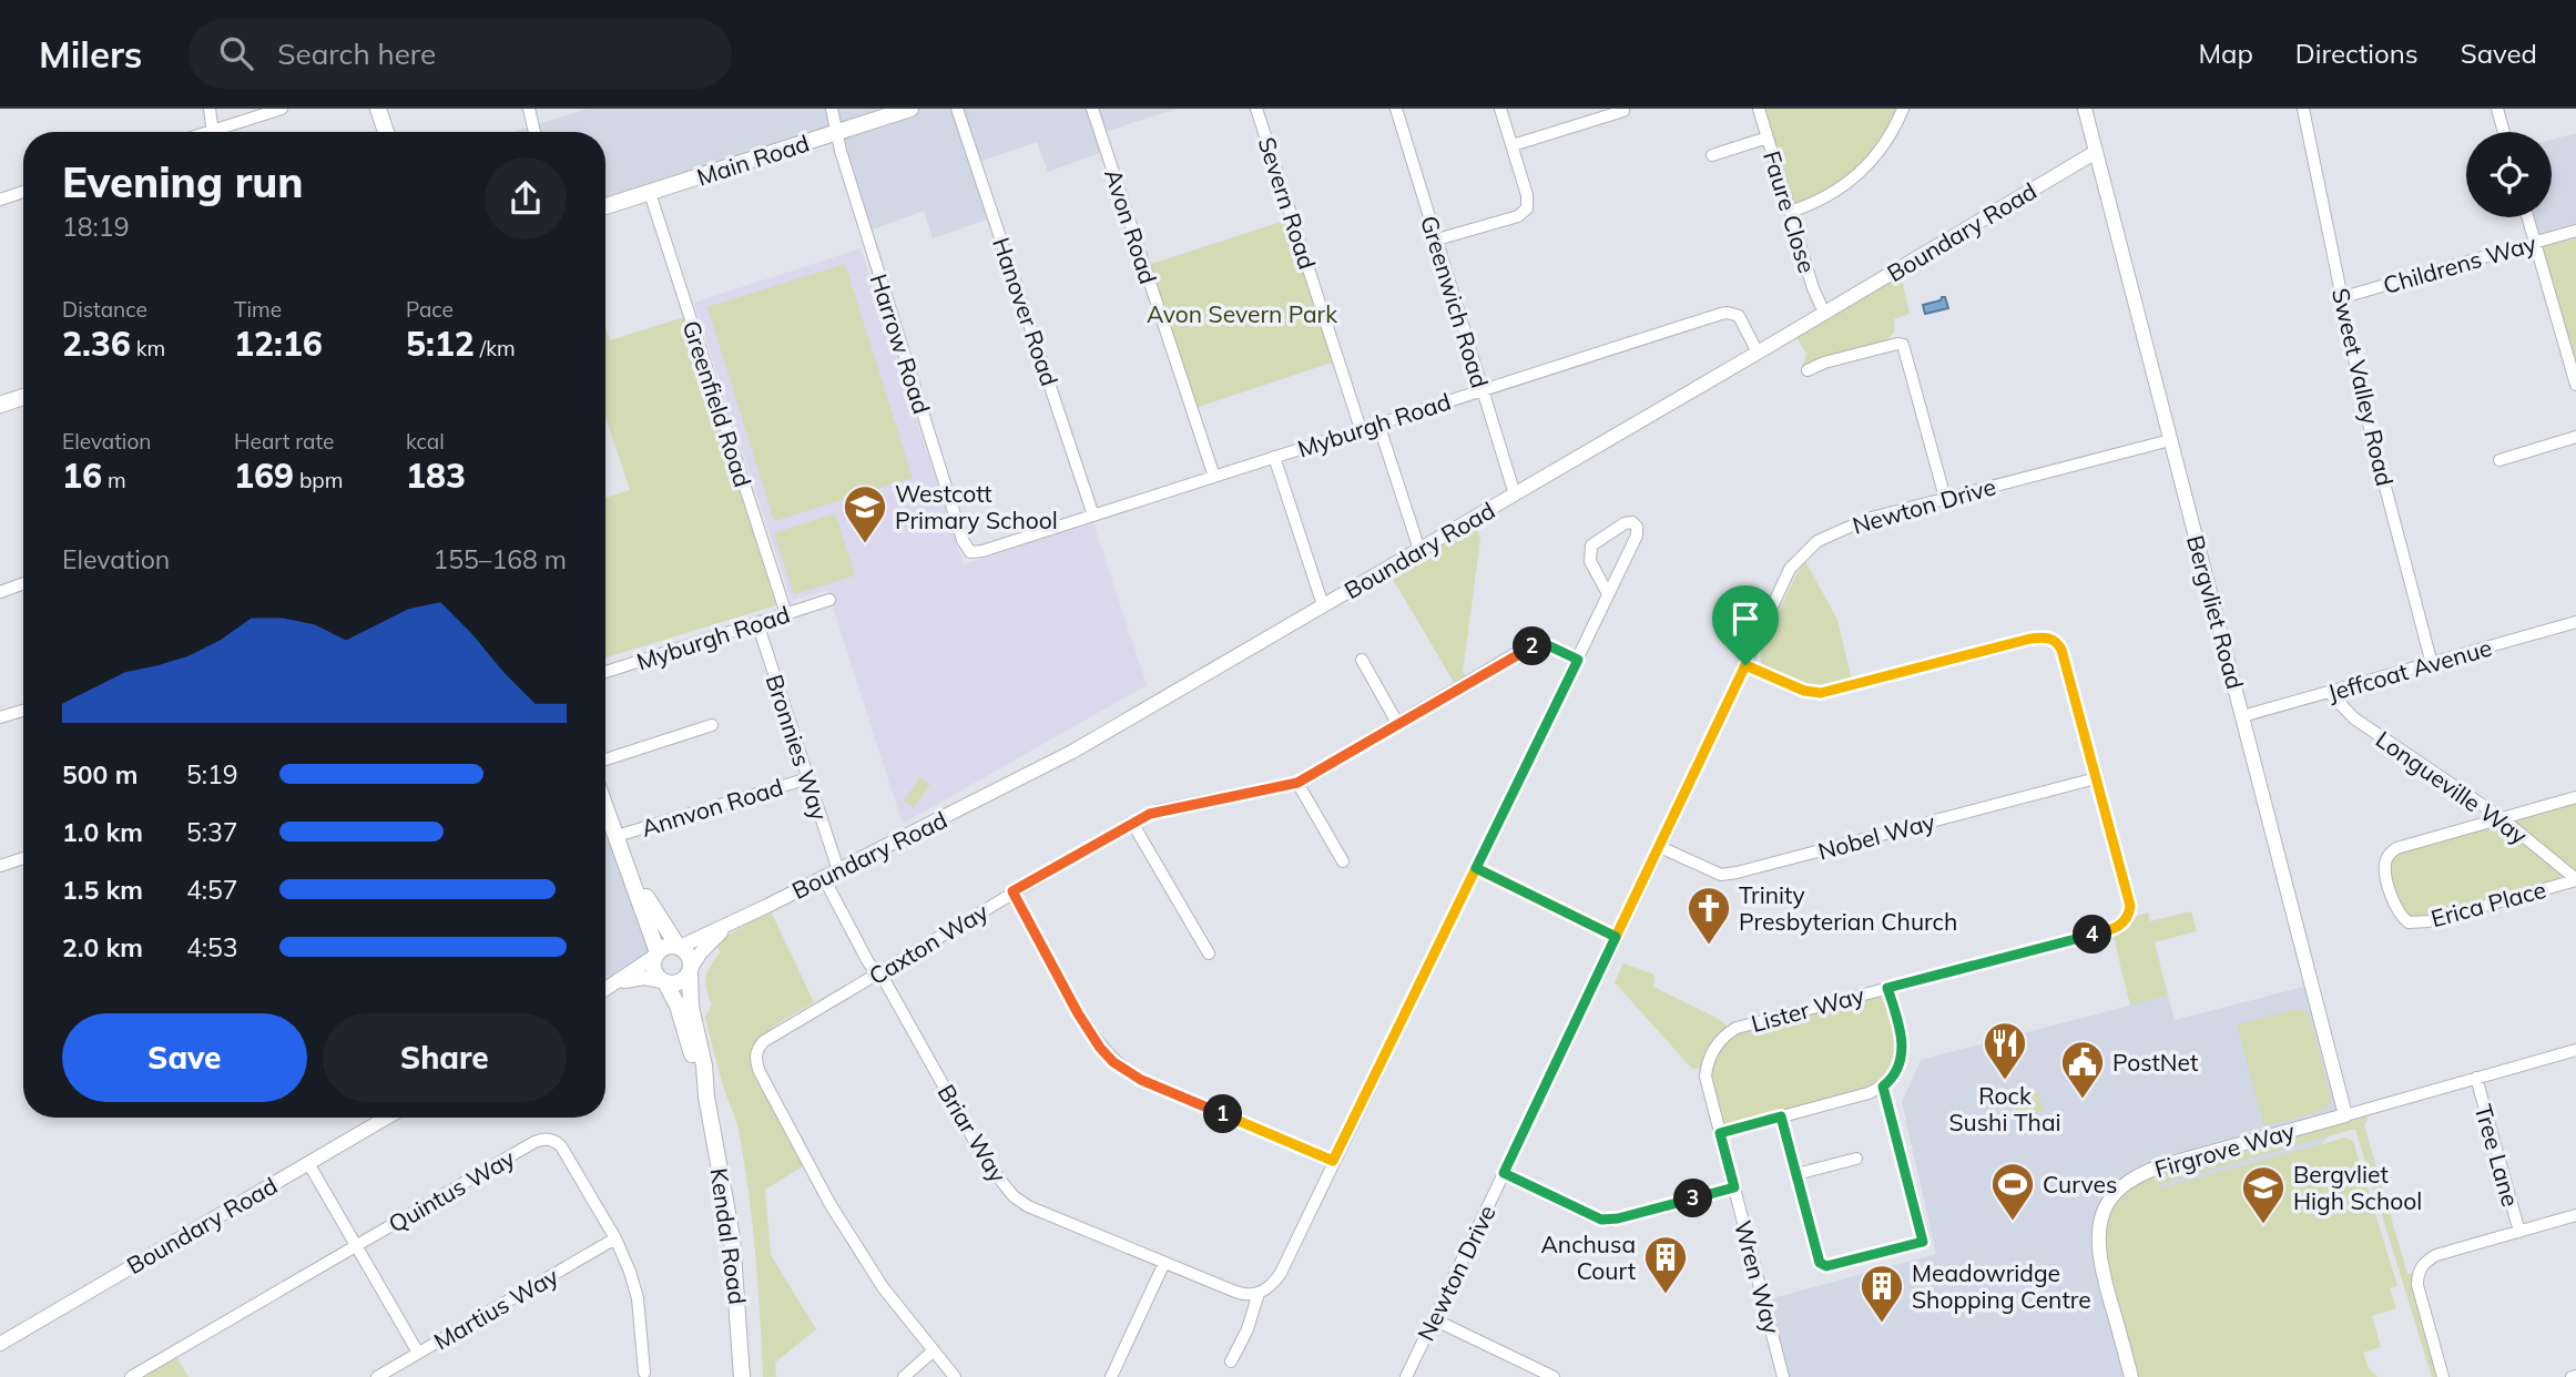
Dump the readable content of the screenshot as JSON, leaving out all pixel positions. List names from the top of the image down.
{
  "streets": {
    "main road": ["Main Road", "Kendal Road"],
    "street": [
      "Severn Road",
      "Faure Close",
      "Avon Road",
      "Boundary Road",
      "Childrens Way",
      "Greenwich Road",
      "Hanover Road",
      "Harrow Road",
      "Sweet Valley Road",
      "Greenfield Road",
      "Myburgh Road",
      "Newton Drive",
      "Bergvliet Road",
      "Jeffcoat Avenue",
      "Bronnies Way",
      "Longueville Way",
      "Annvon Road",
      "Nobel Way",
      "Erica Place",
      "Caxton Way",
      "Lister Way",
      "Briar Way",
      "Firgrove Way",
      "Tree Lane",
      "Quintus Way",
      "Wren Way",
      "Martius Way"
    ]
  },
  "crossings": [
    ["Main Road", "Harrow Road"],
    ["Main Road", "Greenfield Road"],
    ["Severn Road", "Myburgh Road"],
    ["Faure Close", "Boundary Road"],
    ["Avon Road", "Myburgh Road"],
    ["Boundary Road", "Greenwich Road"],
    ["Boundary Road", "Myburgh Road"],
    ["Boundary Road", "Bergvliet Road"],
    ["Boundary Road", "Bronnies Way"],
    ["Boundary Road", "Briar Way"],
    ["Boundary Road", "Kendal Road"],
    ["Childrens Way", "Sweet Valley Road"],
    ["Greenwich Road", "Myburgh Road"],
    ["Hanover Road", "Myburgh Road"],
    ["Harrow Road", "Myburgh Road"],
    ["Sweet Valley Road", "Jeffcoat Avenue"],
    ["Greenfield Road", "Myburgh Road"],
    ["Myburgh Road", "Bronnies Way"],
    ["Newton Drive", "Bergvliet Road"],
    ["Newton Drive", "Nobel Way"],
    ["Bergvliet Road", "Jeffcoat Avenue"],
    ["Bergvliet Road", "Firgrove Way"],
    ["Jeffcoat Avenue", "Longueville Way"],
    ["Bronnies Way", "Annvon Road"],
    ["Longueville Way", "Erica Place"],
    ["Nobel Way", "Lister Way"],
    ["Caxton Way", "Briar Way"],
    ["Lister Way", "Wren Way"],
    ["Quintus Way", "Martius Way"]
  ],
  "parks": ["Avon Severn Park"],
  "places": {
    "school or university": ["Westcott Primary School", "Bergvliet High School"],
    "church": ["Trinity Presbyterian Church"],
    "restaurant": ["Rock Sushi Thai"],
    "public building": ["PostNet"],
    "sports": ["Curves"],
    "building": ["Anchusa Court", "Meadowridge Shopping Centre"]
  },
  "page": {
    "header": "Milers",
    "search": "Search here",
    "nav": ["Map", "Directions", "Saved"],
    "heading": ["Evening run", "18:19"],
    "stats": [
      ["Distance", "2.36 km"],
      ["Time", "12:16"],
      ["Pace", "5:12 /km"],
      ["Elevation", "16 m"],
      ["Heart rate", "169 bpm"],
      ["kcal", "183"]
    ],
    "chart": ["Elevation", "155–168 m"],
    "pins": [
      "2",
      "4",
      "1",
      "3"
    ],
    "list": [
      {
        "name": "500 m",
        "note": "5:19"
      },
      {
        "name": "1.0 km",
        "note": "5:37"
      },
      {
        "name": "1.5 km",
        "note": "4:57"
      },
      {
        "name": "2.0 km",
        "note": "4:53"
      }
    ],
    "buttons": ["Save", "Share"]
  }
}
